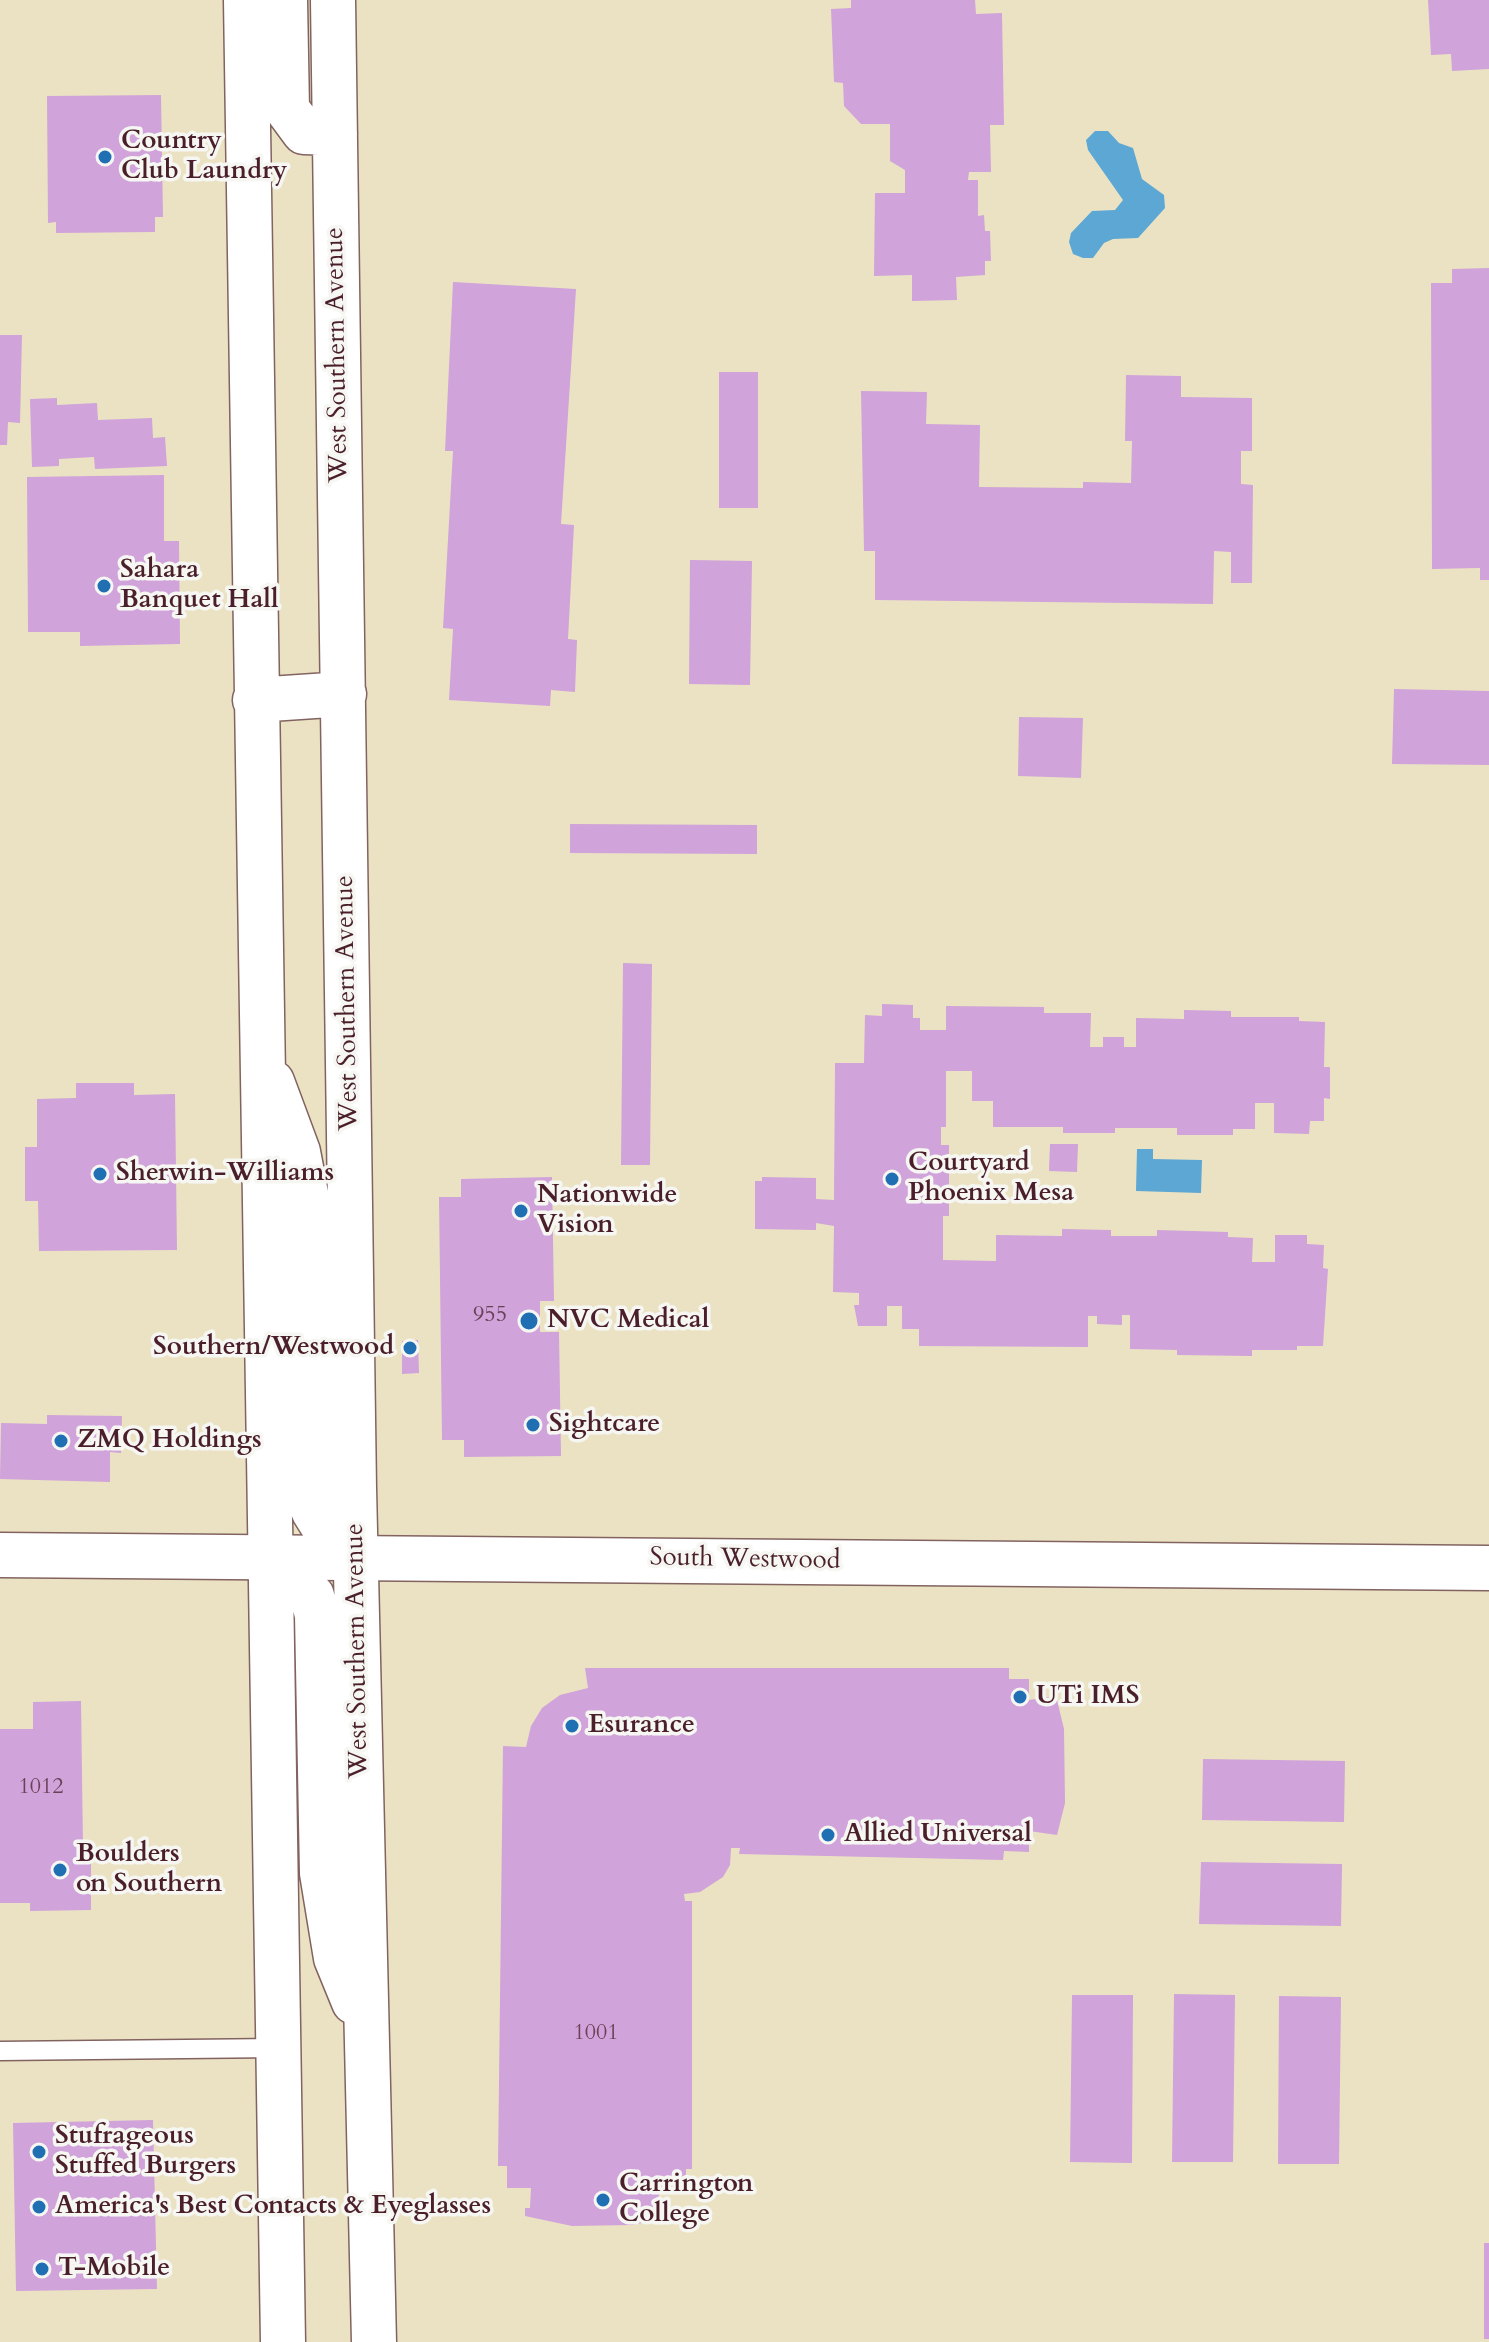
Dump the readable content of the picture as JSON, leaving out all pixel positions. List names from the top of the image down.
{
  "streets": {
    "main road": ["West Southern Avenue", "South Westwood"]
  },
  "crossings": [
    ["West Southern Avenue", "South Westwood"]
  ],
  "places": [
    "Country Club Laundry",
    "Sahara Banquet Hall",
    "Sherwin-Williams",
    "Courtyard Phoenix Mesa",
    "Nationwide Vision",
    "NVC Medical",
    "Southern/Westwood",
    "Sightcare",
    "ZMQ Holdings",
    "UTi IMS",
    "Esurance",
    "Allied Universal",
    "Boulders on Southern",
    "Stufrageous Stuffed Burgers",
    "Carrington College",
    "America's Best Contacts & Eyeglasses",
    "T-Mobile"
  ],
  "house_numbers": ["955", "1012", "1001"]
}
